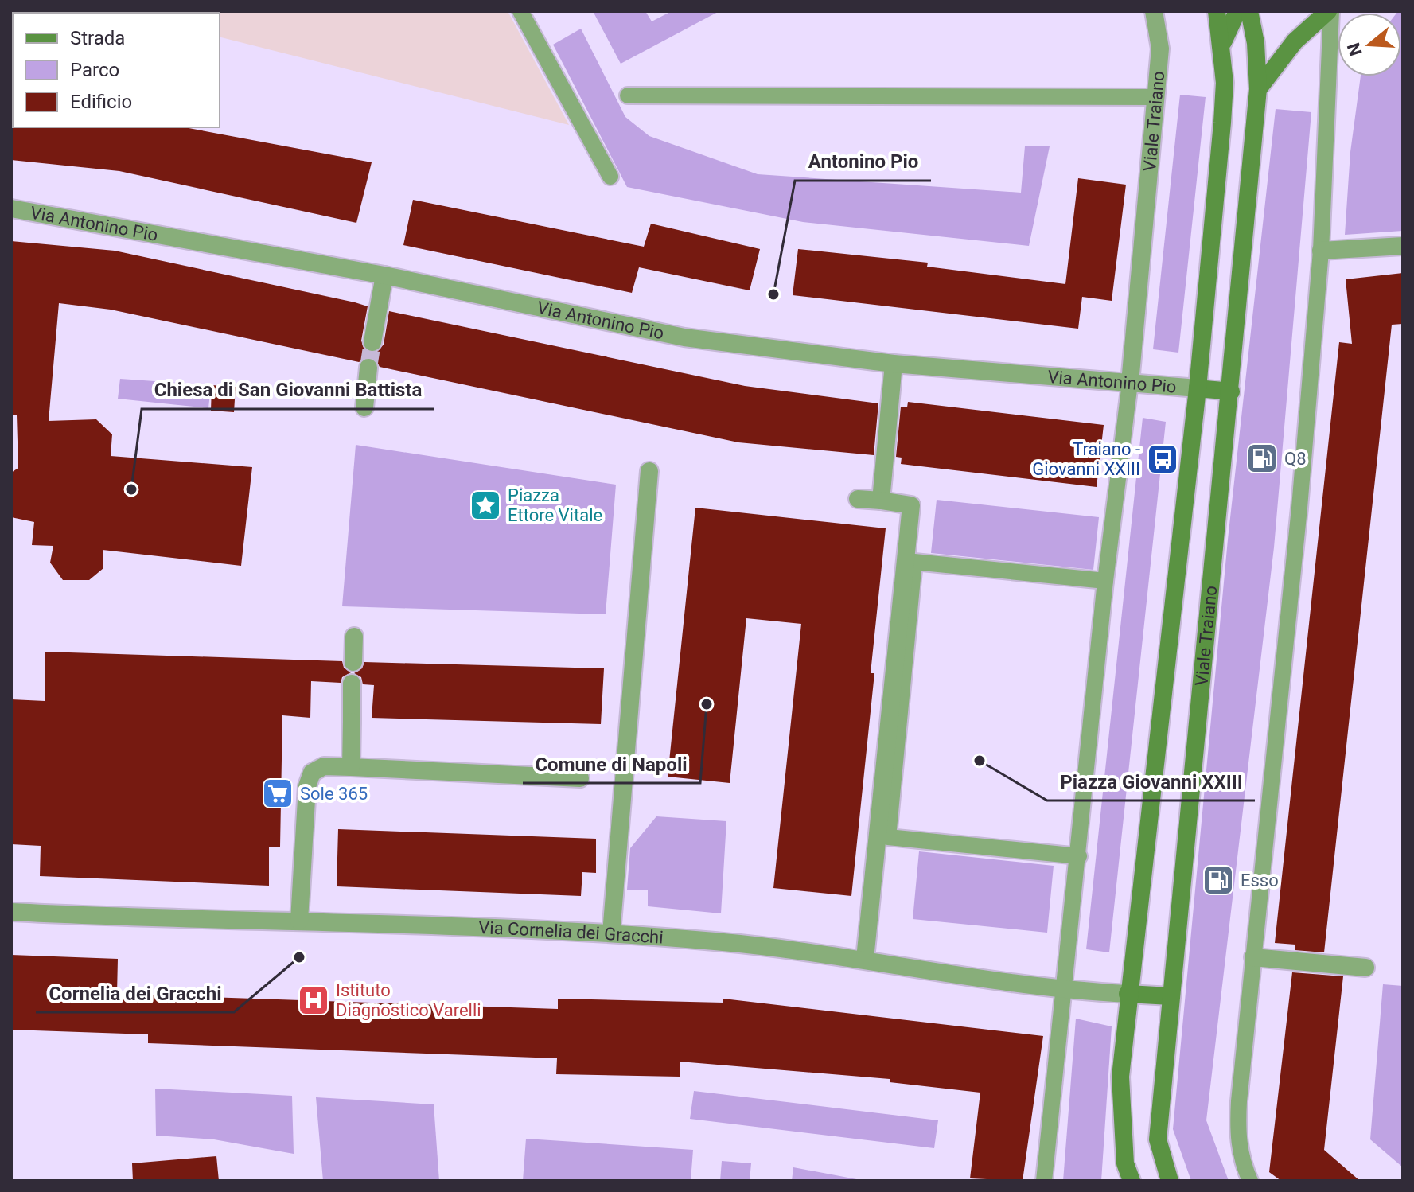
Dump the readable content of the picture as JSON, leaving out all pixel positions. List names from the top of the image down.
{
  "streets": {
    "main road": ["Viale Traiano"],
    "street": ["Via Antonino Pio", "Via Cornelia dei Gracchi"]
  },
  "crossings": [
    ["Viale Traiano", "Via Antonino Pio"]
  ],
  "places": {
    "other": [
      "Antonino Pio",
      "Chiesa di San Giovanni Battista",
      "Comune di Napoli",
      "Piazza Giovanni XXIII",
      "Cornelia dei Gracchi"
    ],
    "fuel station": ["Q8", "Esso"],
    "bus stop": ["Traiano - Giovanni XXIII"],
    "place": ["Piazza Ettore Vitale"],
    "supermarket": ["Sole 365"],
    "hospital": ["Istituto Diagnostico Varelli"]
  },
  "legend": ["Strada", "Parco", "Edificio"],
  "north": "left"
}
